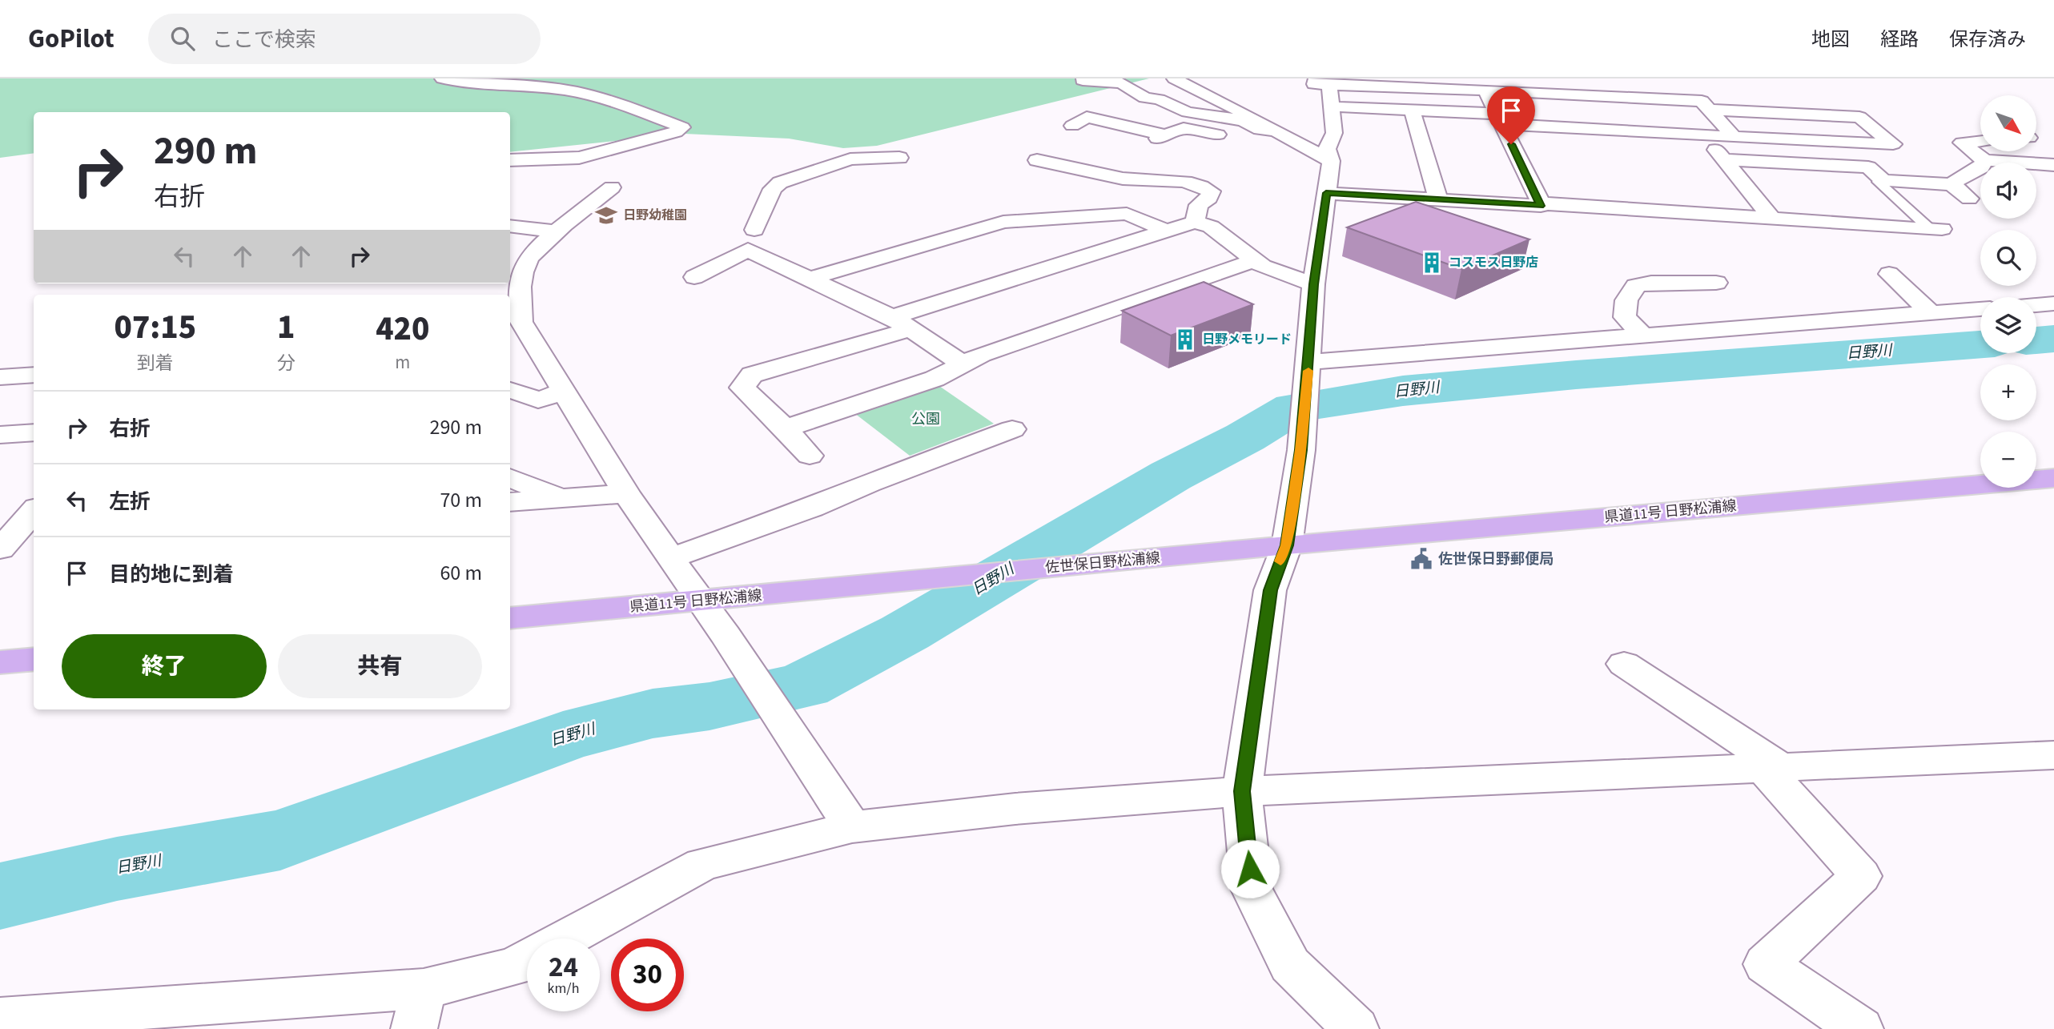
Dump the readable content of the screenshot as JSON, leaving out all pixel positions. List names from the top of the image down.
{
  "streets": {
    "main road": ["県道11号 日野松浦線", "佐世保日野松浦線"]
  },
  "crossings": [
    ["県道11号 日野松浦線", "佐世保日野松浦線"]
  ],
  "water": ["日野川"],
  "parks": ["公園"],
  "places": {
    "school or university": ["日野幼稚園"],
    "building": ["コスモス日野店", "日野メモリード"],
    "public building": ["佐世保日野郵便局"]
  },
  "north": "bottom right",
  "page": {
    "header": "GoPilot",
    "search": "ここで検索",
    "nav": ["地図", "経路", "保存済み"],
    "map_buttons": ["+", "−"],
    "turn": ["290 m", "右折"],
    "eta": [
      "07:15",
      "到着",
      "1",
      "分",
      "420",
      "m"
    ],
    "list": [
      {
        "name": "右折",
        "value": "290 m"
      },
      {
        "name": "左折",
        "value": "70 m"
      },
      {
        "name": "目的地に到着",
        "value": "60 m"
      }
    ],
    "buttons": ["終了", "共有"],
    "speed": "24 km/h",
    "limit": "30"
  }
}
